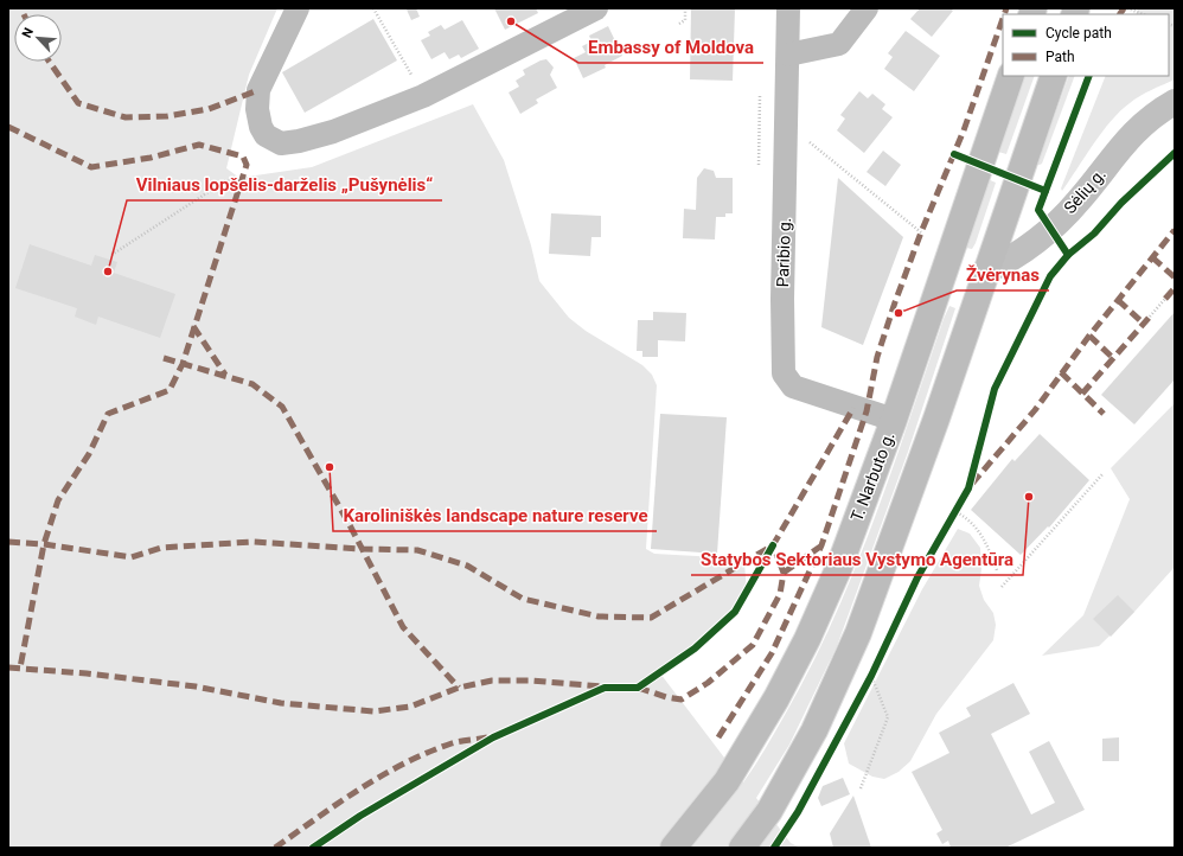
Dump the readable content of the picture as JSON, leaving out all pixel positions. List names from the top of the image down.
{
  "streets": {
    "main road": ["Sėlių g.", "T. Narbuto g."],
    "street": ["Paribio g."]
  },
  "crossings": [
    ["Paribio g.", "T. Narbuto g."]
  ],
  "places": [
    "Embassy of Moldova",
    "Vilniaus lopšelis-darželis „Pušynėlis“",
    "Žvėrynas",
    "Karoliniškės landscape nature reserve",
    "Statybos Sektoriaus Vystymo Agentūra"
  ],
  "legend": ["Cycle path", "Path"],
  "north": "top left"
}
